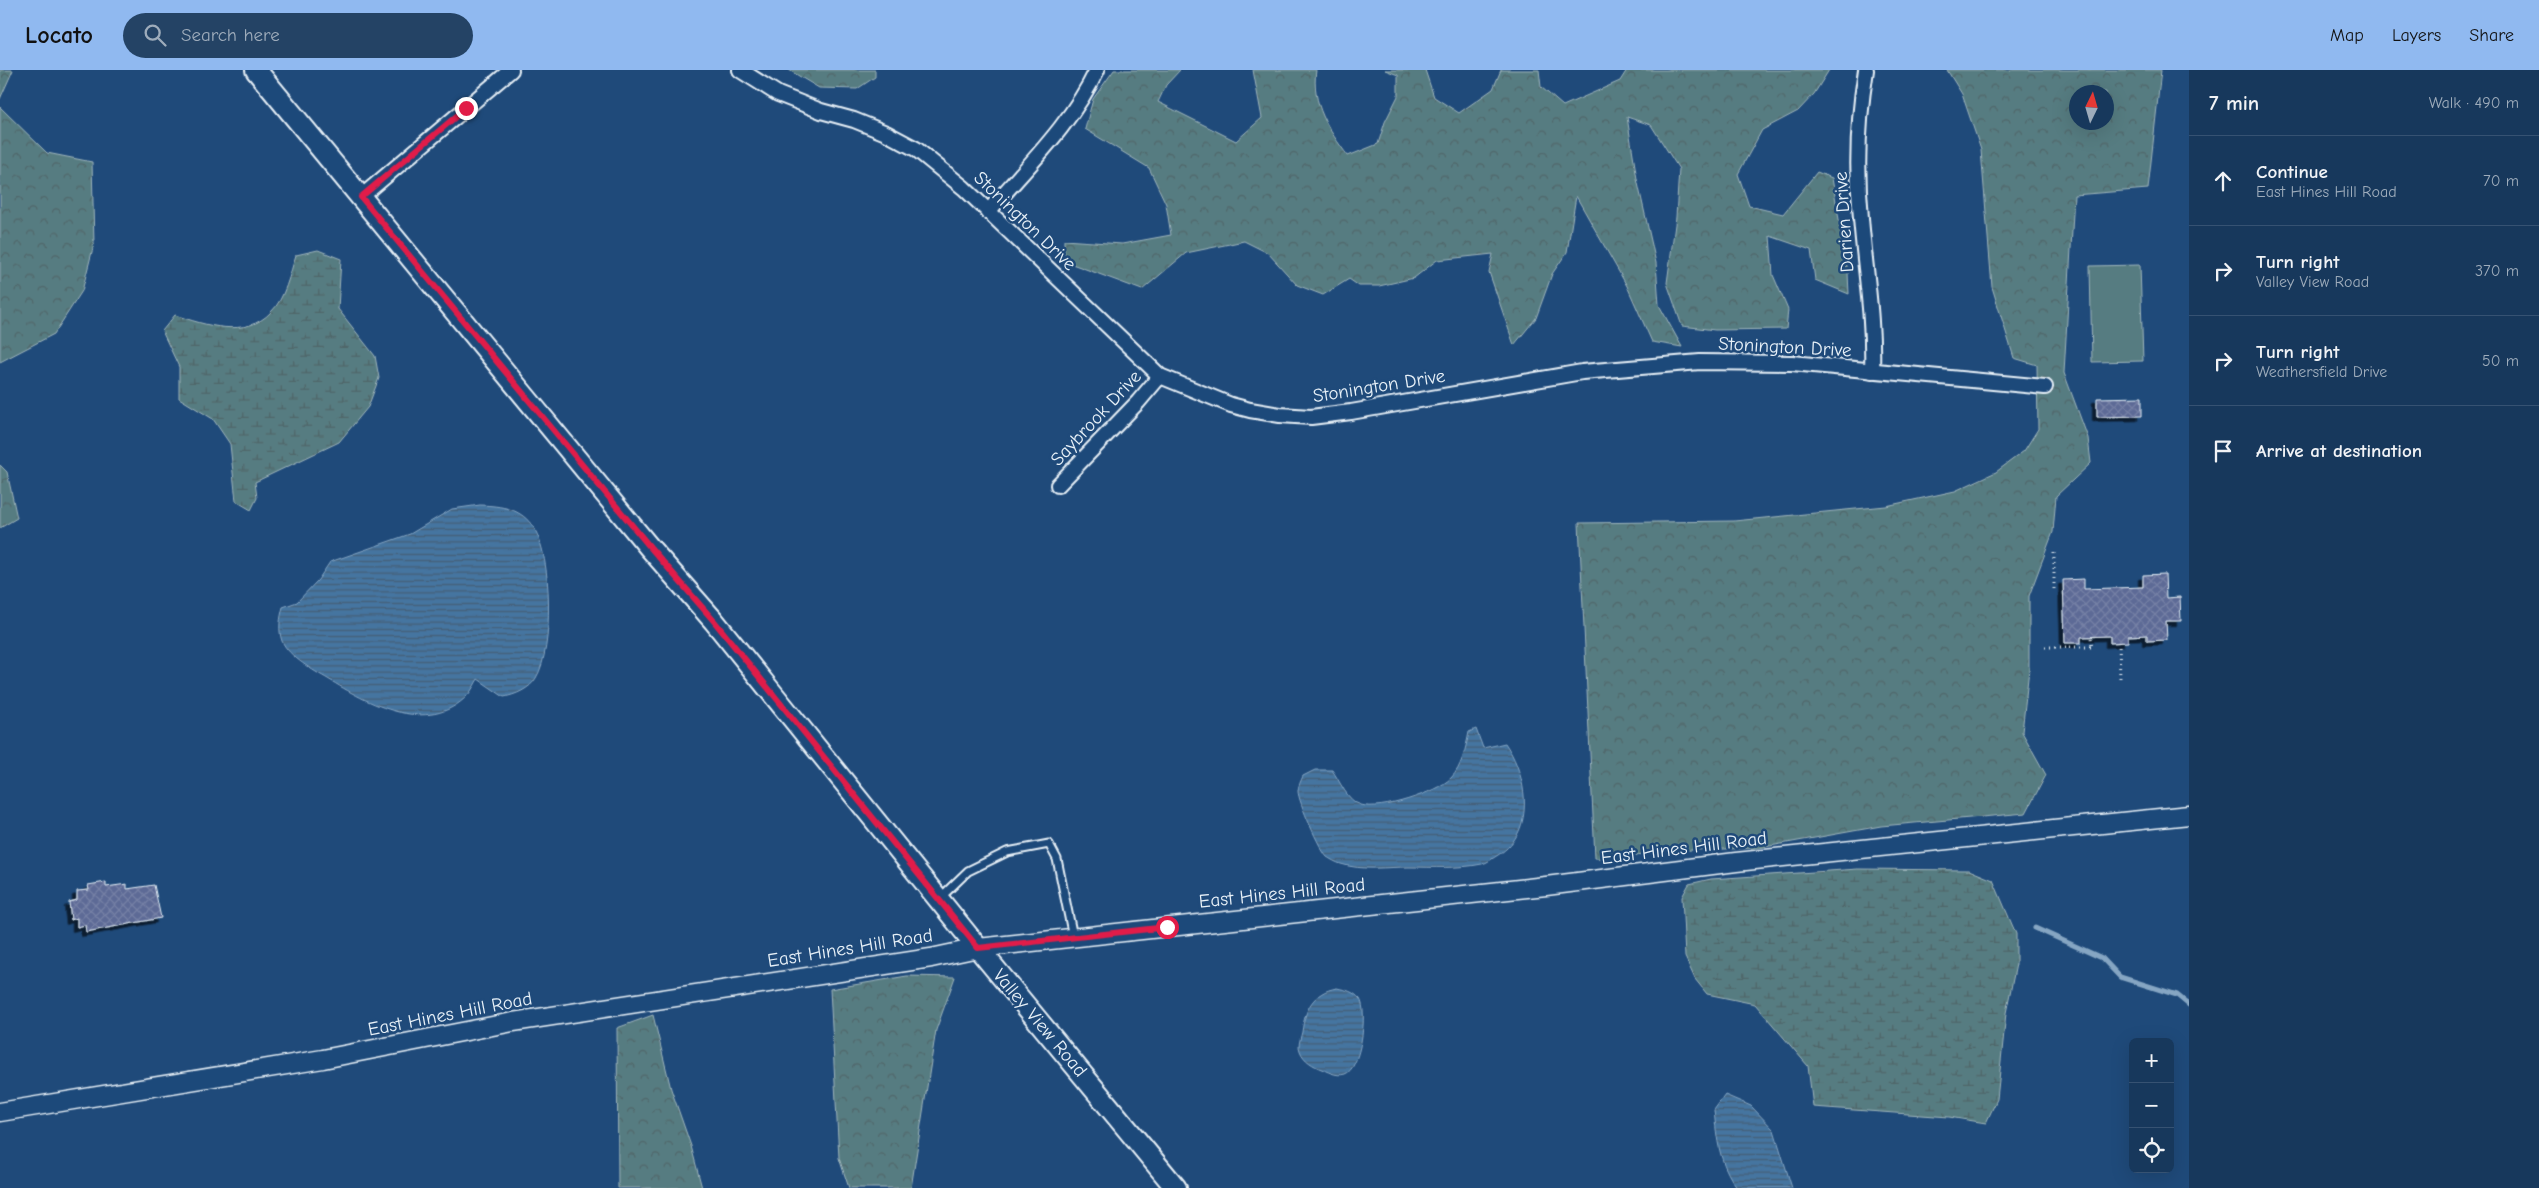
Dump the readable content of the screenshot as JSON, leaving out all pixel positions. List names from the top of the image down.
{
  "streets": {
    "main road": ["Valley View Road"],
    "street": [
      "Stonington Drive",
      "Darien Drive",
      "Saybrook Drive",
      "East Hines Hill Road"
    ]
  },
  "crossings": [
    ["Stonington Drive", "Darien Drive"],
    ["Stonington Drive", "Saybrook Drive"],
    ["East Hines Hill Road", "Valley View Road"]
  ],
  "north": "top",
  "page": {
    "header": "Locato",
    "search": "Search here",
    "nav": ["Map", "Layers", "Share"],
    "heading": ["7 min", "Walk · 490 m"],
    "list": [
      ["Continue", "East Hines Hill Road", "70 m"],
      ["Turn right", "Valley View Road", "370 m"],
      ["Turn right", "Weathersfield Drive", "50 m"],
      "Arrive at destination"
    ],
    "map_buttons": ["+", "−"]
  }
}
